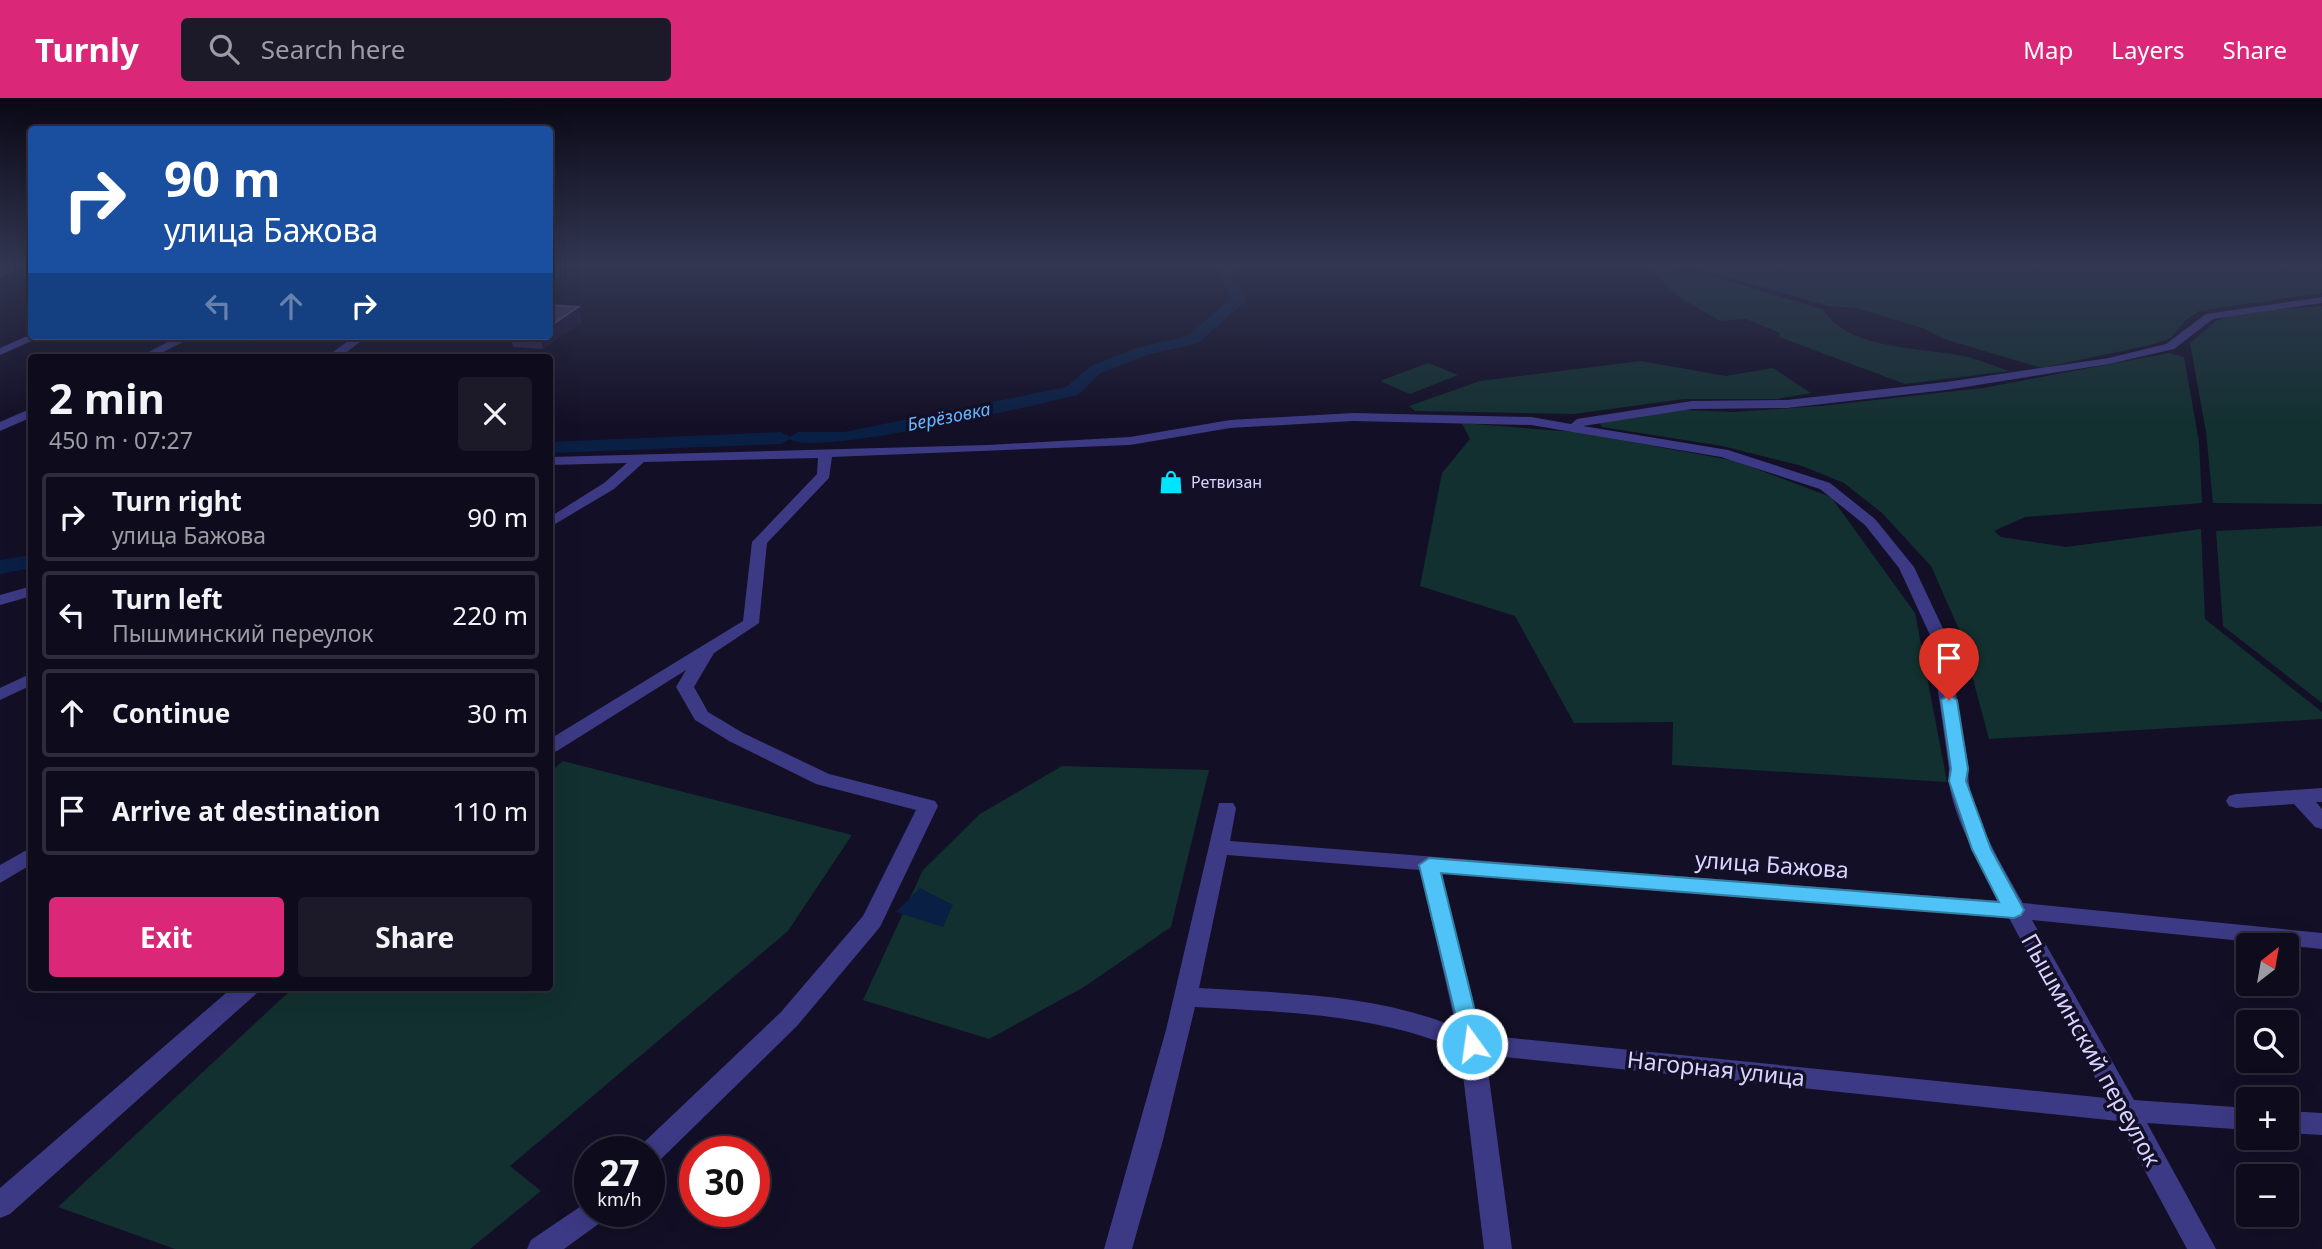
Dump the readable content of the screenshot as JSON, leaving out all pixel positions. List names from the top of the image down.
{
  "streets": {
    "street": ["улица Бажова", "Пышминский переулок", "Нагорная улица"]
  },
  "crossings": [
    ["улица Бажова", "Пышминский переулок"],
    ["Пышминский переулок", "Нагорная улица"]
  ],
  "water": ["Берёзовка"],
  "places": {
    "shop": ["Ретвизан"]
  },
  "north": "top right",
  "page": {
    "header": "Turnly",
    "search": "Search here",
    "nav": ["Map", "Layers", "Share"],
    "turn": ["90 m", "улица Бажова"],
    "heading": ["2 min", "450 m · 07:27"],
    "list": [
      {
        "name": "Turn right",
        "note": "улица Бажова",
        "value": "90 m"
      },
      {
        "name": "Turn left",
        "note": "Пышминский переулок",
        "value": "220 m"
      },
      {
        "name": "Continue",
        "value": "30 m"
      },
      {
        "name": "Arrive at destination",
        "value": "110 m"
      }
    ],
    "buttons": ["Exit", "Share"],
    "map_buttons": ["+", "−"],
    "speed": "27 km/h",
    "limit": "30"
  }
}
